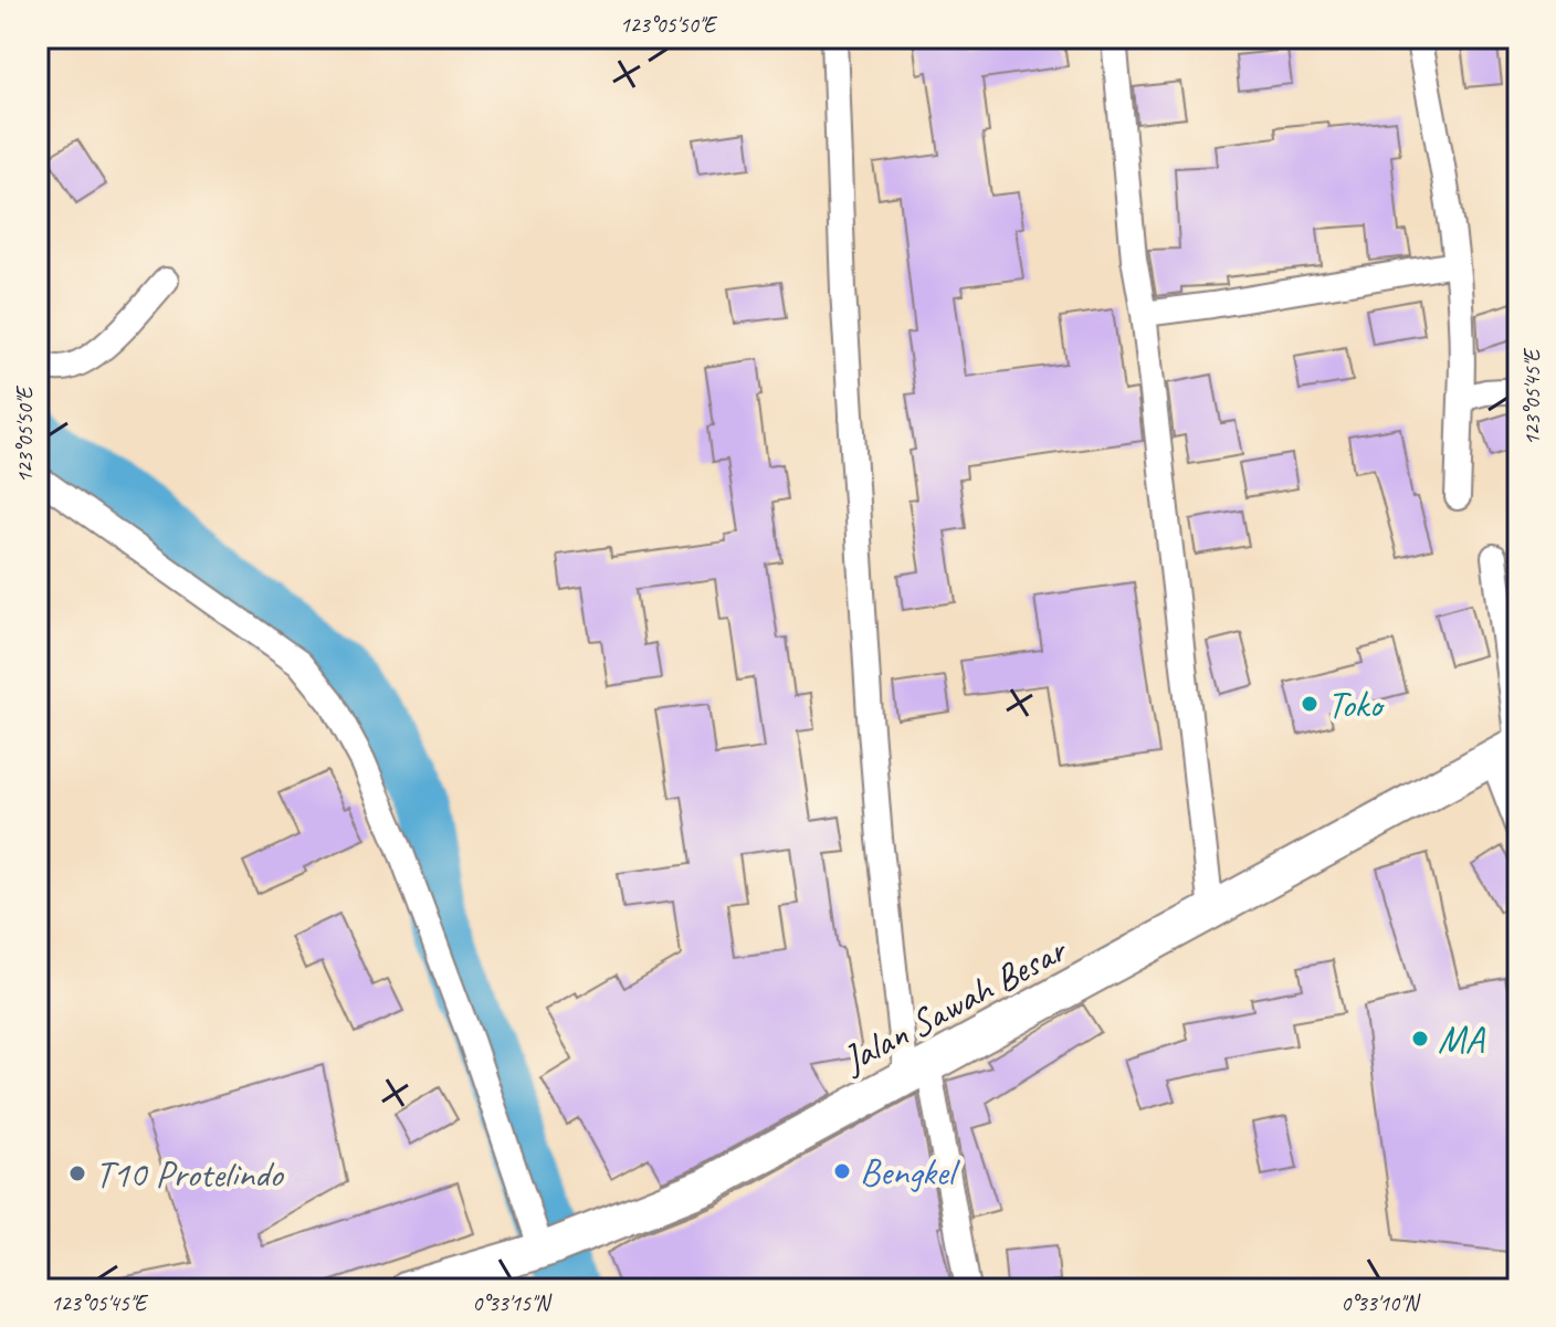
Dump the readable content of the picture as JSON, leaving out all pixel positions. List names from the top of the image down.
{
  "streets": {
    "main road": ["Jalan Sawah Besar"]
  },
  "places": [
    "Toko",
    "MA",
    "Bengkel",
    "T10 Protelindo"
  ],
  "coordinates": [
    "123°05'50\"E",
    "123°05'45\"E",
    "0°33'15\"N",
    "0°33'10\"N"
  ]
}
